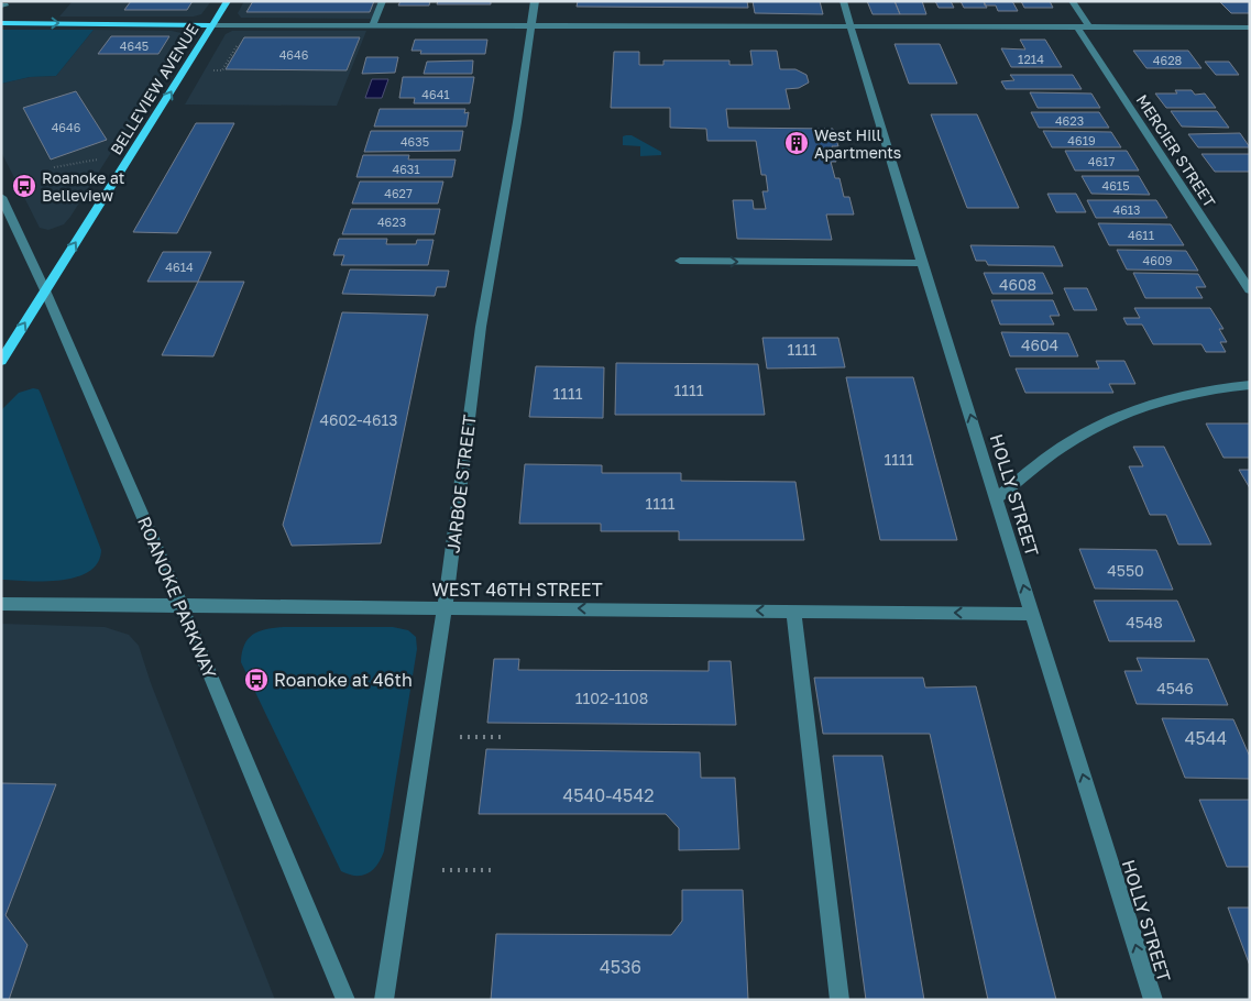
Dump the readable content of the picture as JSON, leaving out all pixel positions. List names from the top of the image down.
{
  "streets": {
    "main road": ["BELLEVIEW AVENUE"],
    "street": [
      "MERCIER STREET",
      "JARBOE STREET",
      "HOLLY STREET",
      "WEST 46TH STREET",
      "ROANOKE PARKWAY"
    ]
  },
  "crossings": [
    ["BELLEVIEW AVENUE", "ROANOKE PARKWAY"],
    ["JARBOE STREET", "WEST 46TH STREET"],
    ["HOLLY STREET", "WEST 46TH STREET"],
    ["WEST 46TH STREET", "ROANOKE PARKWAY"]
  ],
  "one_way": ["BELLEVIEW AVENUE", "HOLLY STREET", "WEST 46TH STREET"],
  "places": {
    "building": ["West Hill Apartments"],
    "bus stop": ["Roanoke at Belleview", "Roanoke at 46th"]
  },
  "house_numbers": [
    "4645",
    "4646",
    "1214",
    "4628",
    "4641",
    "4623",
    "4646",
    "4619",
    "4635",
    "4617",
    "4631",
    "4615",
    "4627",
    "4613",
    "4623",
    "4611",
    "4609",
    "4614",
    "4608",
    "4604",
    "1111",
    "1111",
    "1111",
    "4602-4613",
    "1111",
    "1111",
    "4550",
    "4548",
    "4546",
    "1102-1108",
    "4544",
    "4540-4542",
    "4536"
  ]
}
